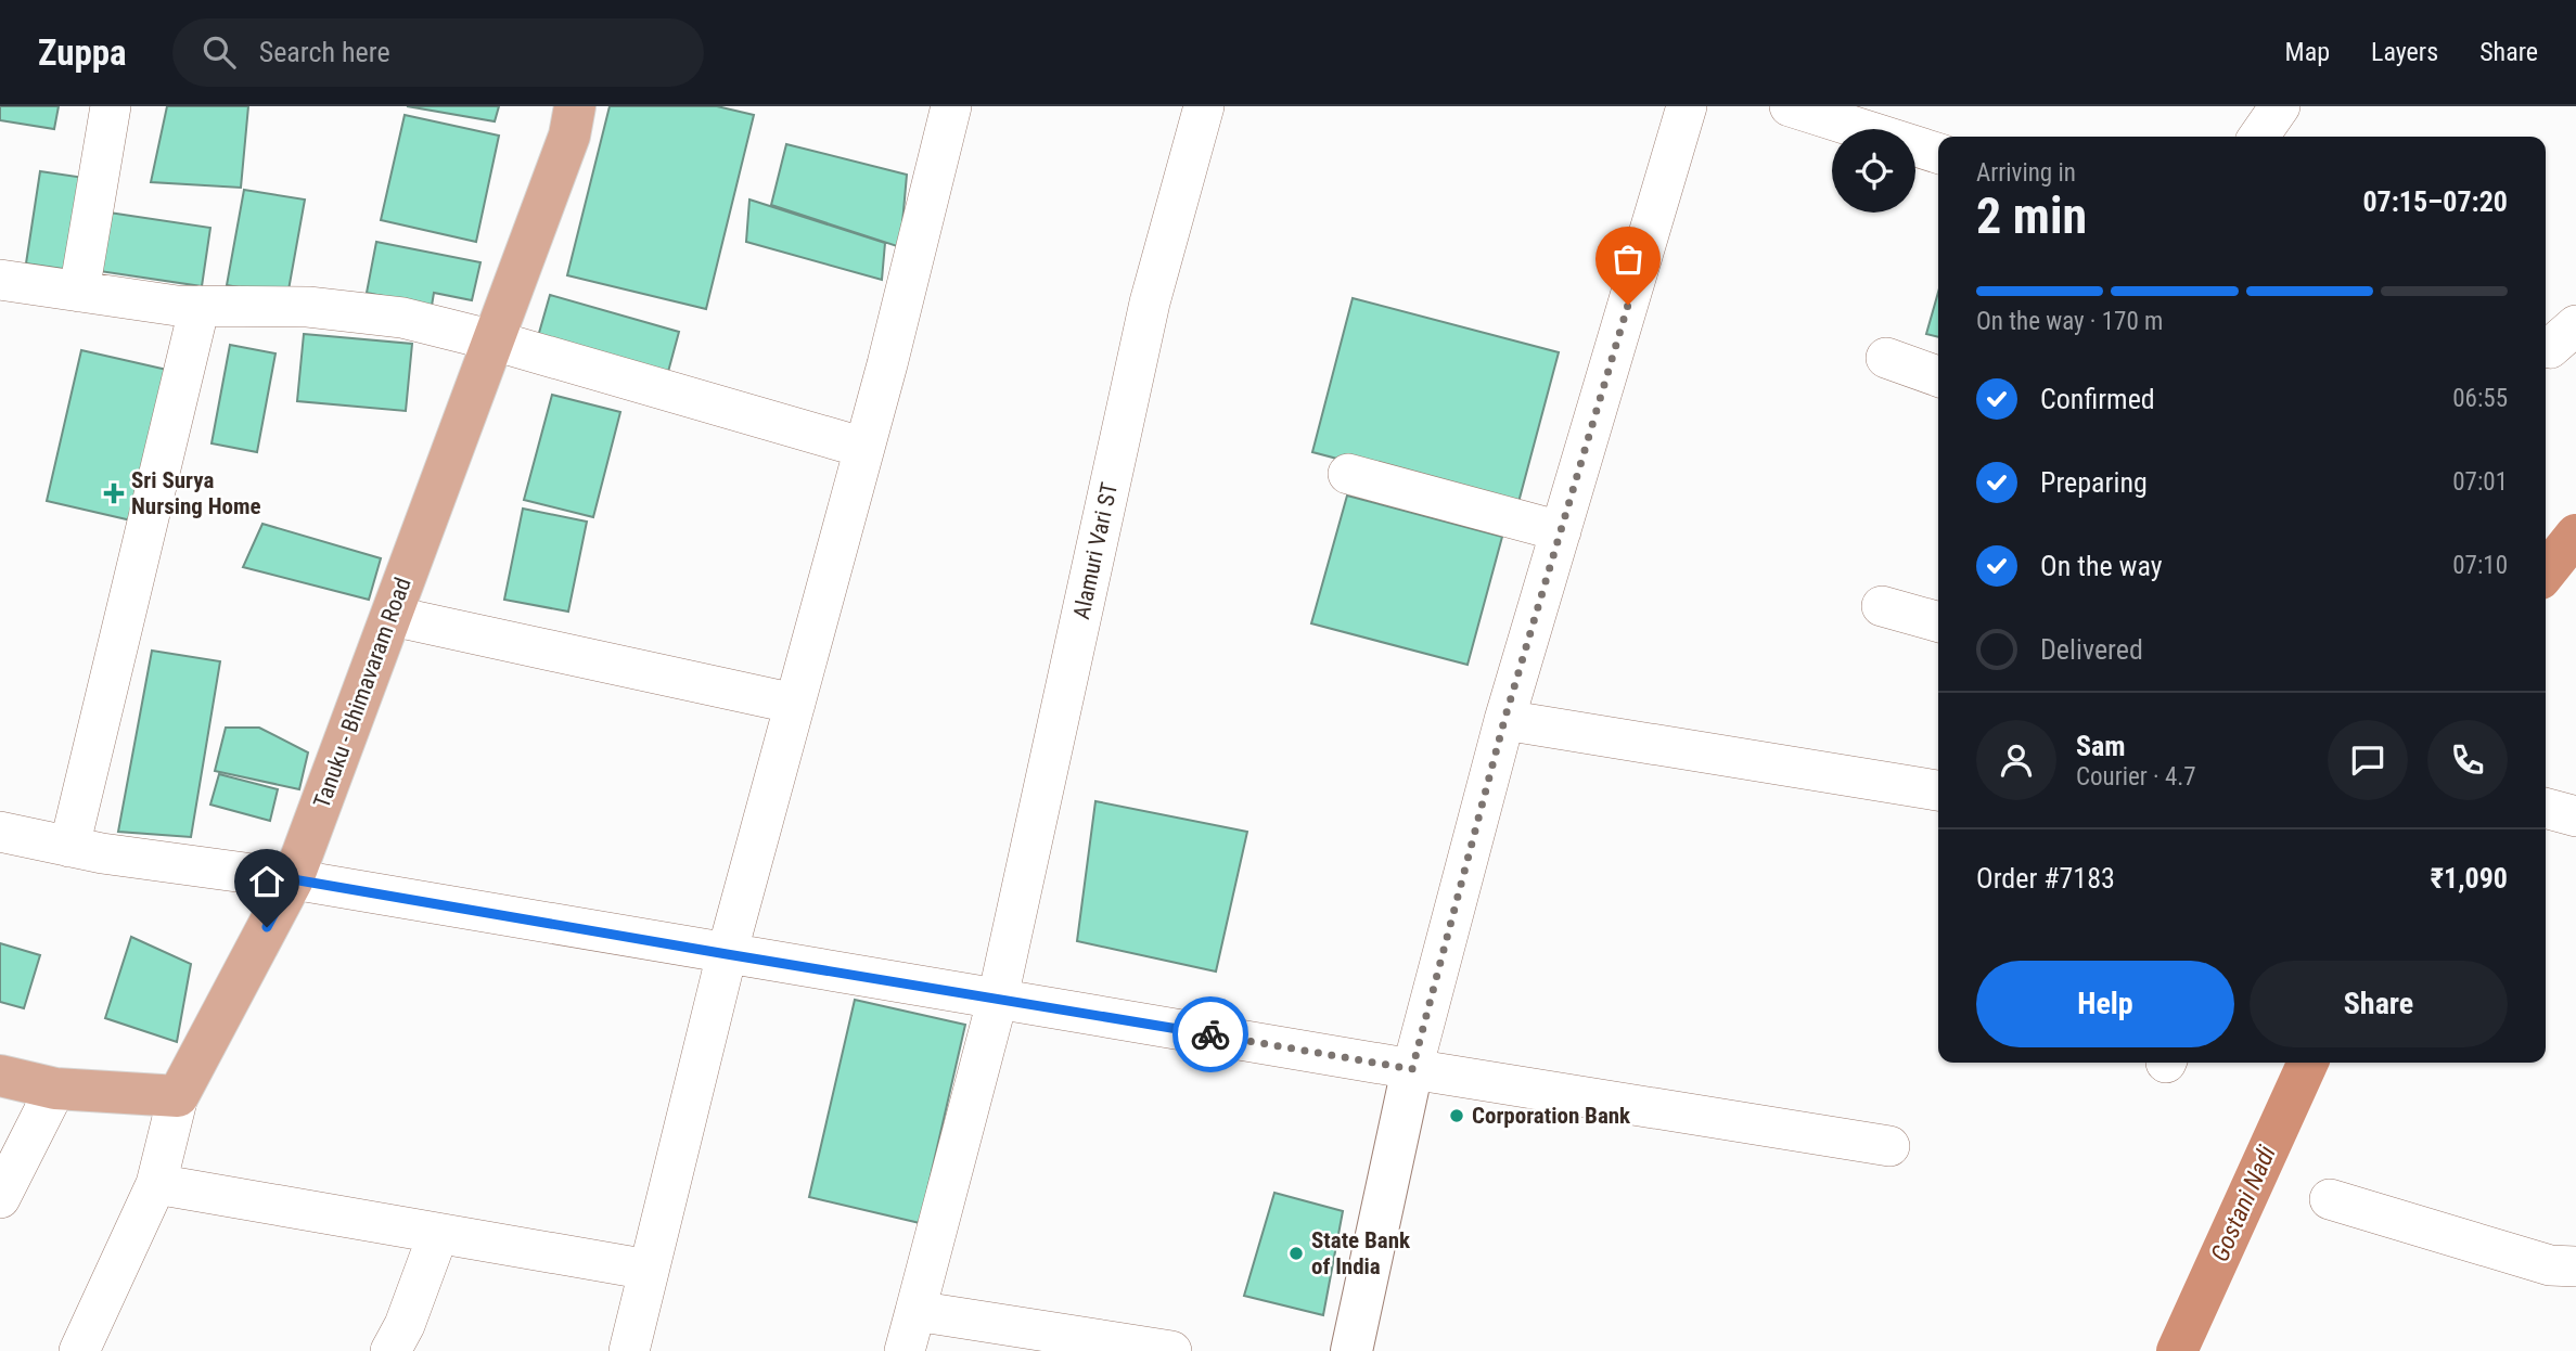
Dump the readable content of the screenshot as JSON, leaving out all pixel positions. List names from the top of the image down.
{
  "streets": {
    "main road": ["Tanuku - Bhimavaram Road"],
    "street": ["Alamuri Vari ST"]
  },
  "water": ["Gostani Nadi"],
  "places": {
    "health": ["Sri Surya Nursing Home"],
    "other": ["Corporation Bank", "State Bank of India"]
  },
  "page": {
    "header": "Zuppa",
    "search": "Search here",
    "nav": ["Map", "Layers", "Share"],
    "heading": ["2 min", "Arriving in", "07:15–07:20"],
    "panel": [
      "Sam",
      "Courier · 4.7",
      "Order #7183",
      "₹1,090"
    ],
    "bar": "On the way · 170 m",
    "list": [
      ["Confirmed", "06:55"],
      ["Preparing", "07:01"],
      ["On the way", "07:10"],
      "Delivered"
    ],
    "buttons": ["Help", "Share"]
  }
}
